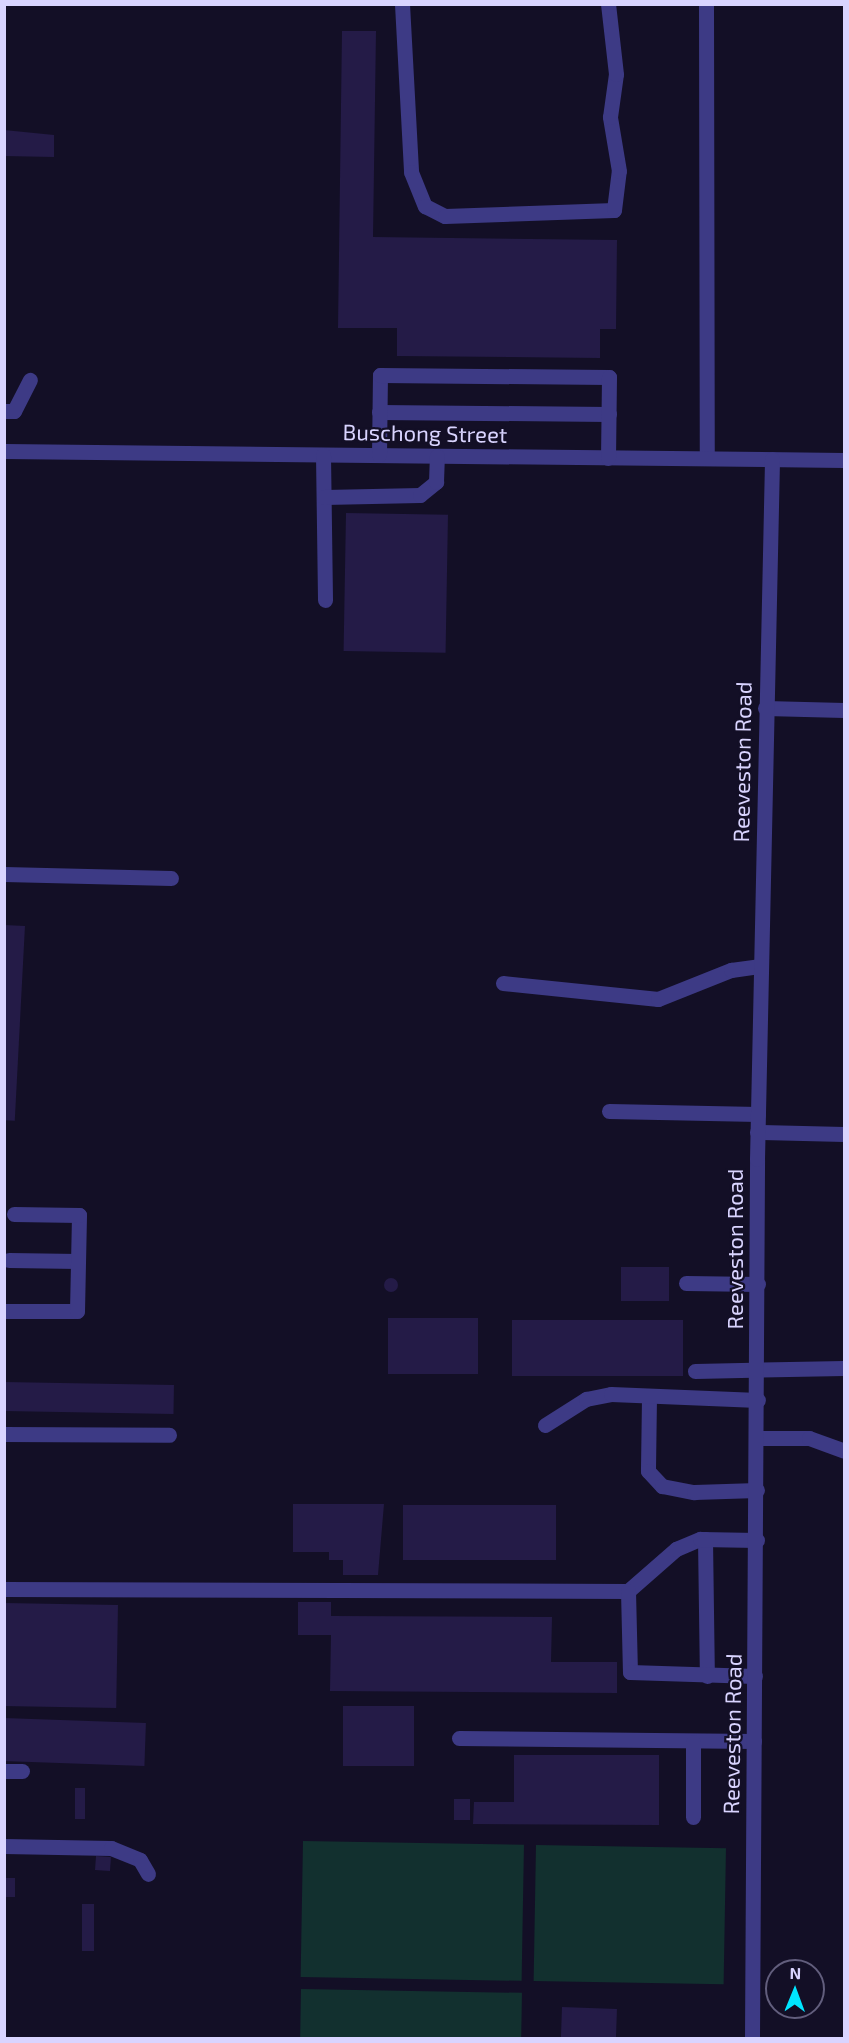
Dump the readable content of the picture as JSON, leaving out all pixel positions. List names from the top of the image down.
{
  "streets": {
    "street": ["Buschong Street", "Reeveston Road"]
  },
  "crossings": [
    ["Buschong Street", "Reeveston Road"]
  ],
  "north": "top"
}
